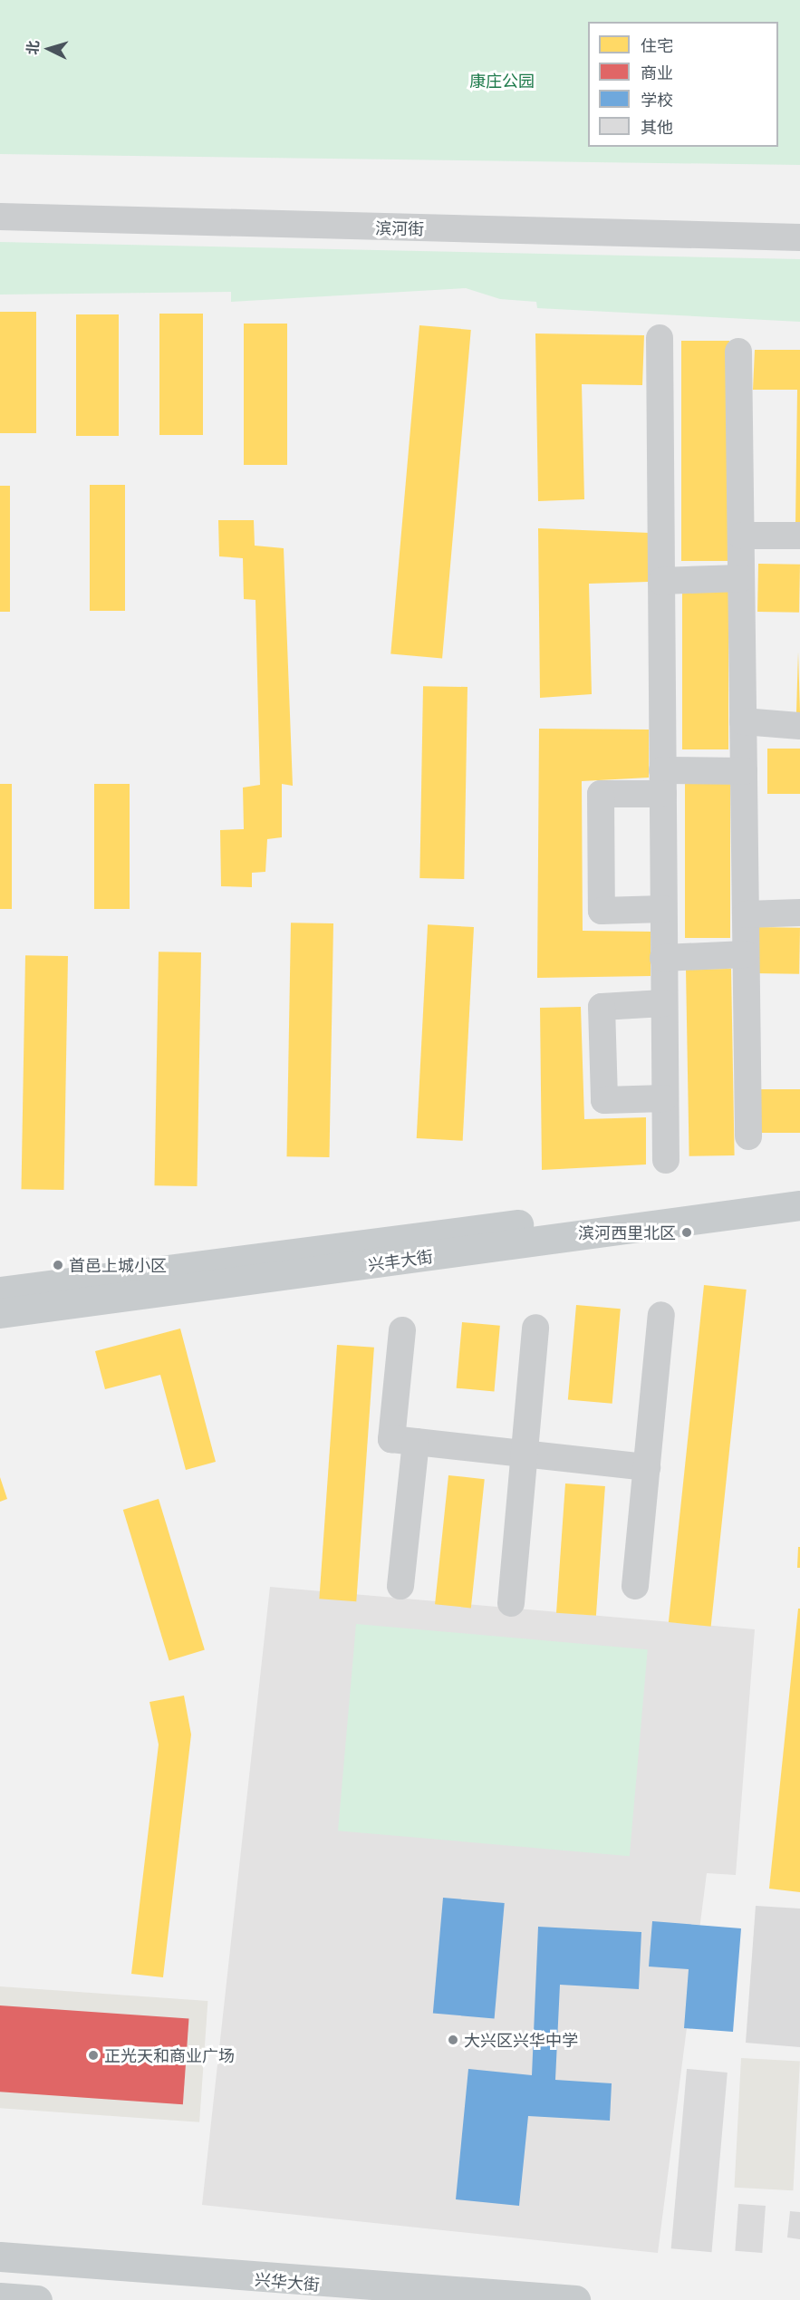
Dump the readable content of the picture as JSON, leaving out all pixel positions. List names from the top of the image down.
{
  "streets": {
    "main road": ["兴丰大街", "兴华大街"],
    "street": ["滨河街"]
  },
  "parks": ["康庄公园"],
  "places": [
    "滨河西里北区",
    "首邑上城小区",
    "大兴区兴华中学",
    "正光天和商业广场"
  ],
  "legend": [
    "住宅",
    "商业",
    "学校",
    "其他"
  ],
  "north": "left"
}
